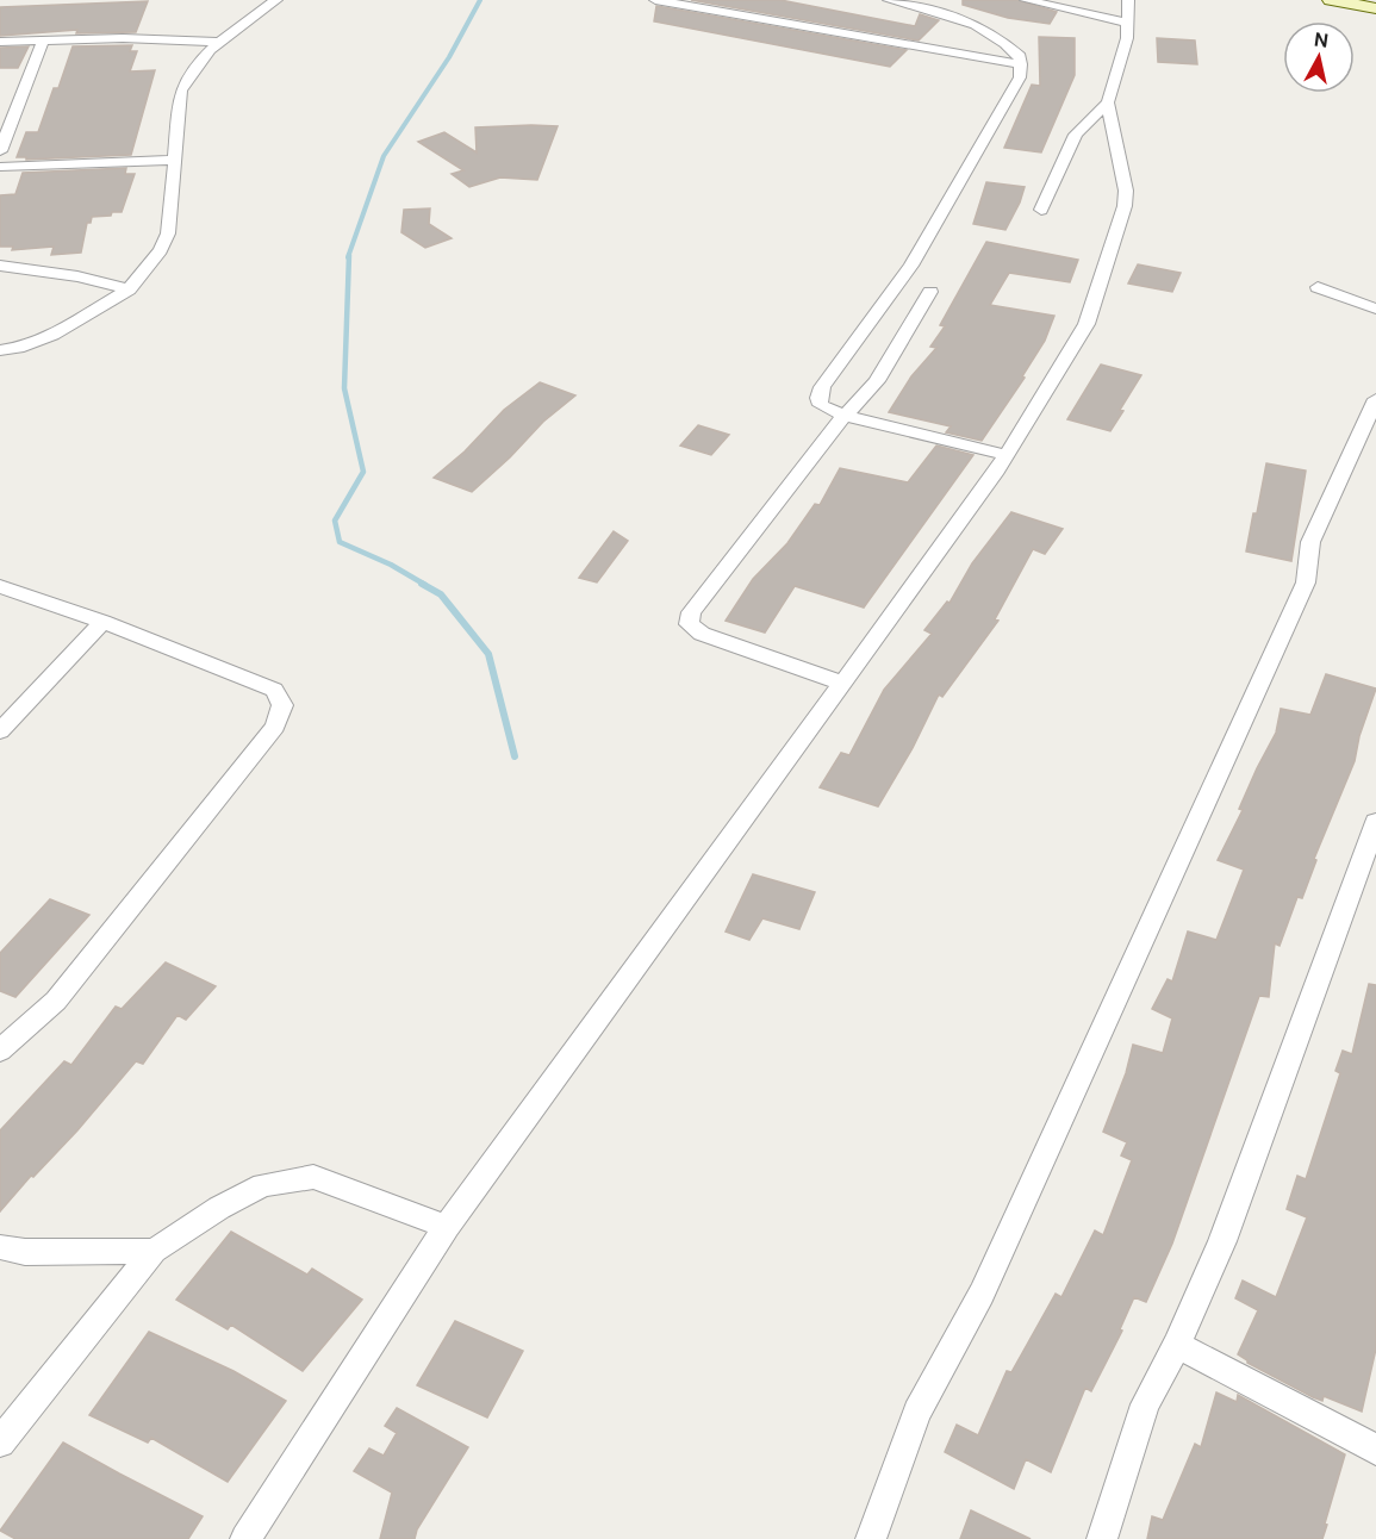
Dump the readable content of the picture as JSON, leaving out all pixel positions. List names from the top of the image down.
{
  "north": "top"
}
